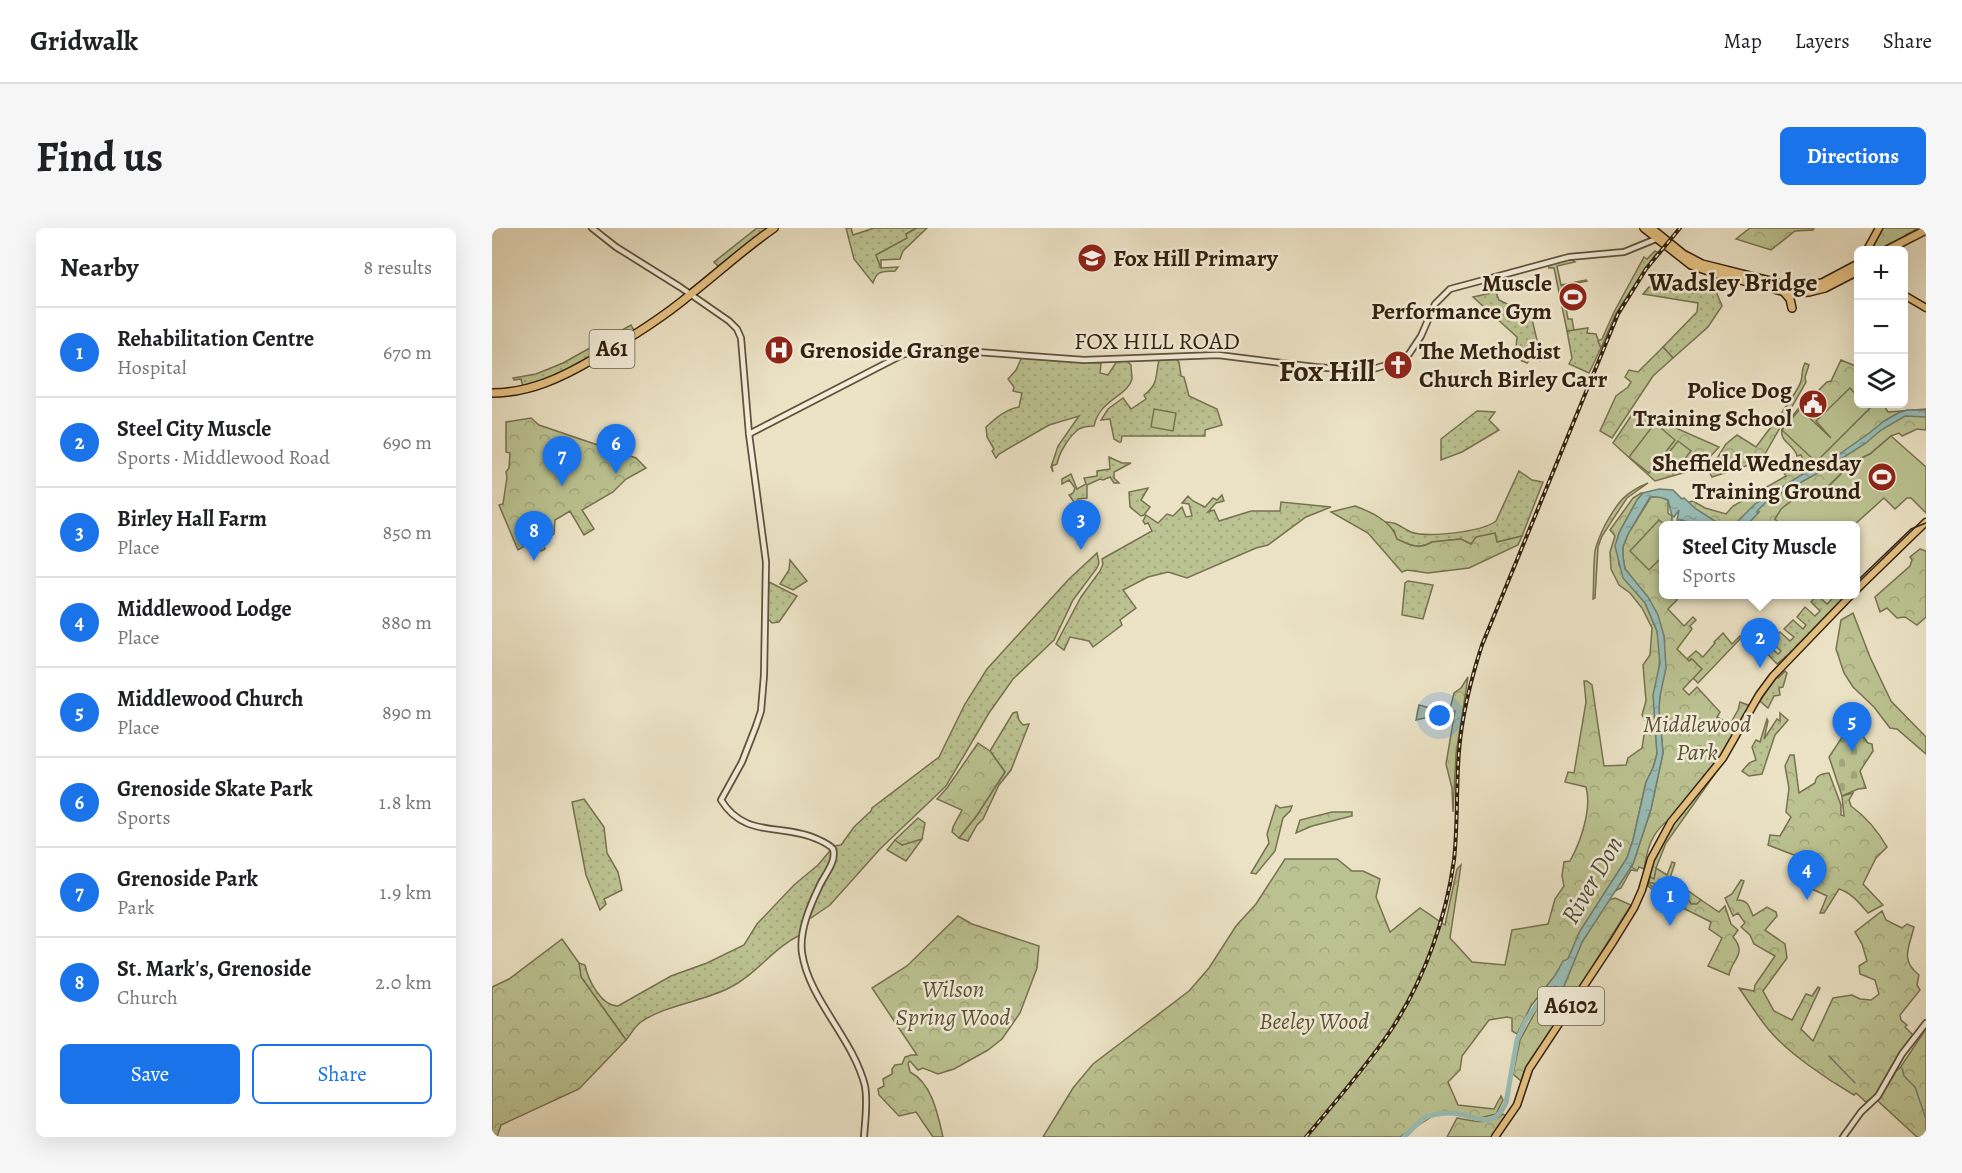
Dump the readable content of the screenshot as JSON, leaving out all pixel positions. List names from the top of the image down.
{
  "streets": {
    "highway": ["A61"],
    "main road": ["A6102"],
    "street": ["FOX HILL ROAD"]
  },
  "districts": ["Wadsley Bridge", "Fox Hill"],
  "water": ["River Don"],
  "parks": ["Middlewood Park", "Wilson Spring Wood", "Beeley Wood"],
  "places": {
    "school or university": ["Fox Hill Primary"],
    "sports": ["Muscle Performance Gym", "Sheffield Wednesday Training Ground"],
    "hospital": ["Grenoside Grange"],
    "church": ["The Methodist Church Birley Carr"],
    "public building": ["Police Dog Training School"]
  },
  "page": {
    "header": "Gridwalk",
    "nav": ["Map", "Layers", "Share"],
    "buttons": [
      "Directions",
      ["Save", "Share"]
    ],
    "title": "Find us",
    "heading": ["Nearby", "8 results"],
    "map_buttons": ["+", "−"],
    "list": [
      {
        "mark": "1",
        "name": "Rehabilitation Centre",
        "note": "Hospital",
        "value": "670 m"
      },
      {
        "mark": "2",
        "name": "Steel City Muscle",
        "note": "Sports · Middlewood Road",
        "value": "690 m"
      },
      {
        "mark": "3",
        "name": "Birley Hall Farm",
        "note": "Place",
        "value": "850 m"
      },
      {
        "mark": "4",
        "name": "Middlewood Lodge",
        "note": "Place",
        "value": "880 m"
      },
      {
        "mark": "5",
        "name": "Middlewood Church",
        "note": "Place",
        "value": "890 m"
      },
      {
        "mark": "6",
        "name": "Grenoside Skate Park",
        "note": "Sports",
        "value": "1.8 km"
      },
      {
        "mark": "7",
        "name": "Grenoside Park",
        "note": "Park",
        "value": "1.9 km"
      },
      {
        "mark": "8",
        "name": "St. Mark's, Grenoside",
        "note": "Church",
        "value": "2.0 km"
      }
    ],
    "pins": [
      "6",
      "7",
      "3",
      "8",
      "2",
      "5",
      "4",
      "1"
    ],
    "popup": ["Steel City Muscle", "Sports"]
  }
}
